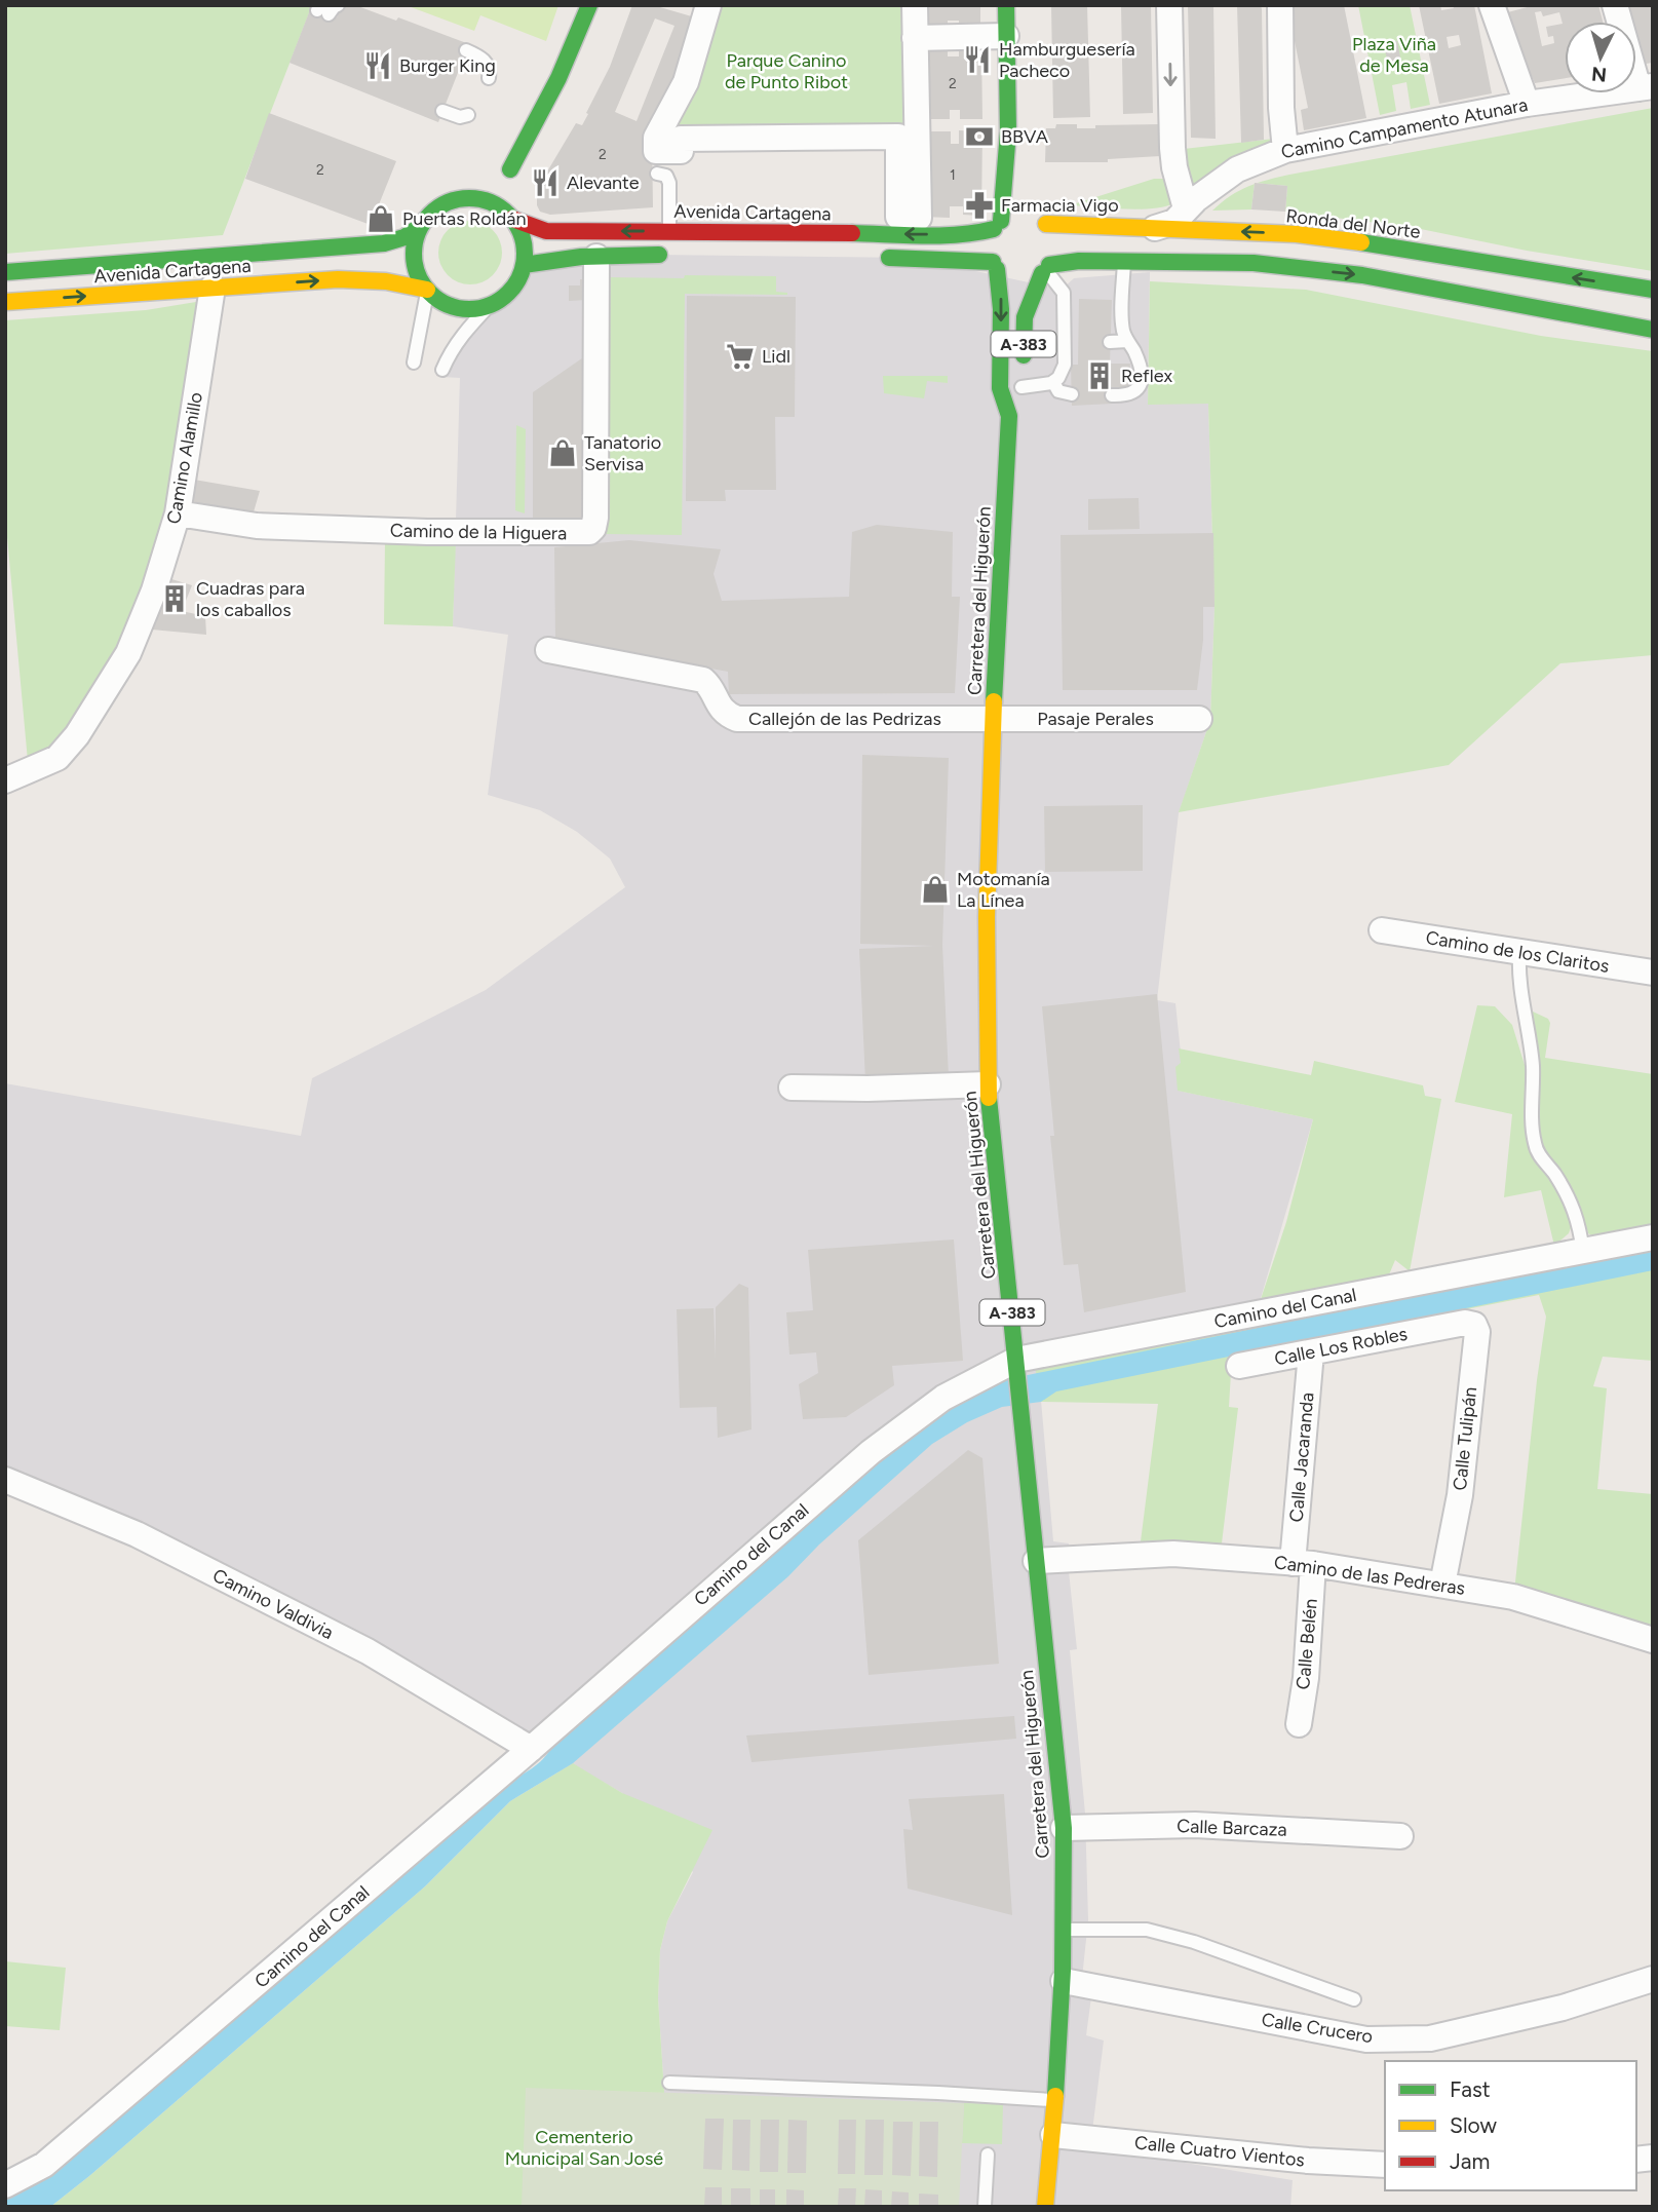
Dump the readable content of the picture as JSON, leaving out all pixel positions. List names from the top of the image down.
{
  "streets": {
    "main road": [
      "Avenida Cartagena",
      "Ronda del Norte",
      "A-383",
      "Carretera del Higuerón"
    ],
    "street": [
      "Camino Campamento Atunara",
      "Camino Alamillo",
      "Camino de la Higuera",
      "Callejón de las Pedrizas",
      "Pasaje Perales",
      "Camino de los Claritos",
      "Camino del Canal",
      "Calle Los Robles",
      "Calle Tulipán",
      "Calle Jacaranda",
      "Camino de las Pedreras",
      "Camino Valdivia",
      "Calle Belén",
      "Calle Barcaza",
      "Calle Crucero",
      "Calle Cuatro Vientos"
    ]
  },
  "crossings": [
    ["Camino Campamento Atunara", "Ronda del Norte"],
    ["Avenida Cartagena", "Ronda del Norte"],
    ["Avenida Cartagena", "A-383"],
    ["Avenida Cartagena", "Camino Alamillo"],
    ["Ronda del Norte", "A-383"],
    ["A-383", "Carretera del Higuerón"],
    ["Camino Alamillo", "Camino de la Higuera"],
    ["Carretera del Higuerón", "Callejón de las Pedrizas"],
    ["Carretera del Higuerón", "Pasaje Perales"],
    ["Carretera del Higuerón", "Camino del Canal"],
    ["Carretera del Higuerón", "Camino de las Pedreras"],
    ["Carretera del Higuerón", "Calle Barcaza"],
    ["Carretera del Higuerón", "Calle Crucero"],
    ["Carretera del Higuerón", "Calle Cuatro Vientos"],
    ["Callejón de las Pedrizas", "Pasaje Perales"],
    ["Camino del Canal", "Camino Valdivia"],
    ["Calle Los Robles", "Calle Tulipán"],
    ["Calle Los Robles", "Calle Jacaranda"],
    ["Calle Tulipán", "Camino de las Pedreras"],
    ["Calle Jacaranda", "Camino de las Pedreras"],
    ["Calle Jacaranda", "Calle Belén"],
    ["Camino de las Pedreras", "Calle Belén"]
  ],
  "parks": ["Plaza Viña de Mesa", "Parque Canino de Punto Ribot", "Cementerio Municipal San José"],
  "places": {
    "restaurant": ["Hamburguesería Pacheco", "Burger King", "Alevante"],
    "bank": ["BBVA"],
    "pharmacy": ["Farmacia Vigo"],
    "shop": ["Puertas Roldán", "Tanatorio Servisa", "Motomanía La Línea"],
    "supermarket": ["Lidl"],
    "building": ["Reflex", "Cuadras para los caballos"]
  },
  "house_numbers": [
    "2",
    "2",
    "2",
    "1"
  ],
  "legend": ["Fast", "Slow", "Jam"],
  "north": "bottom"
}
